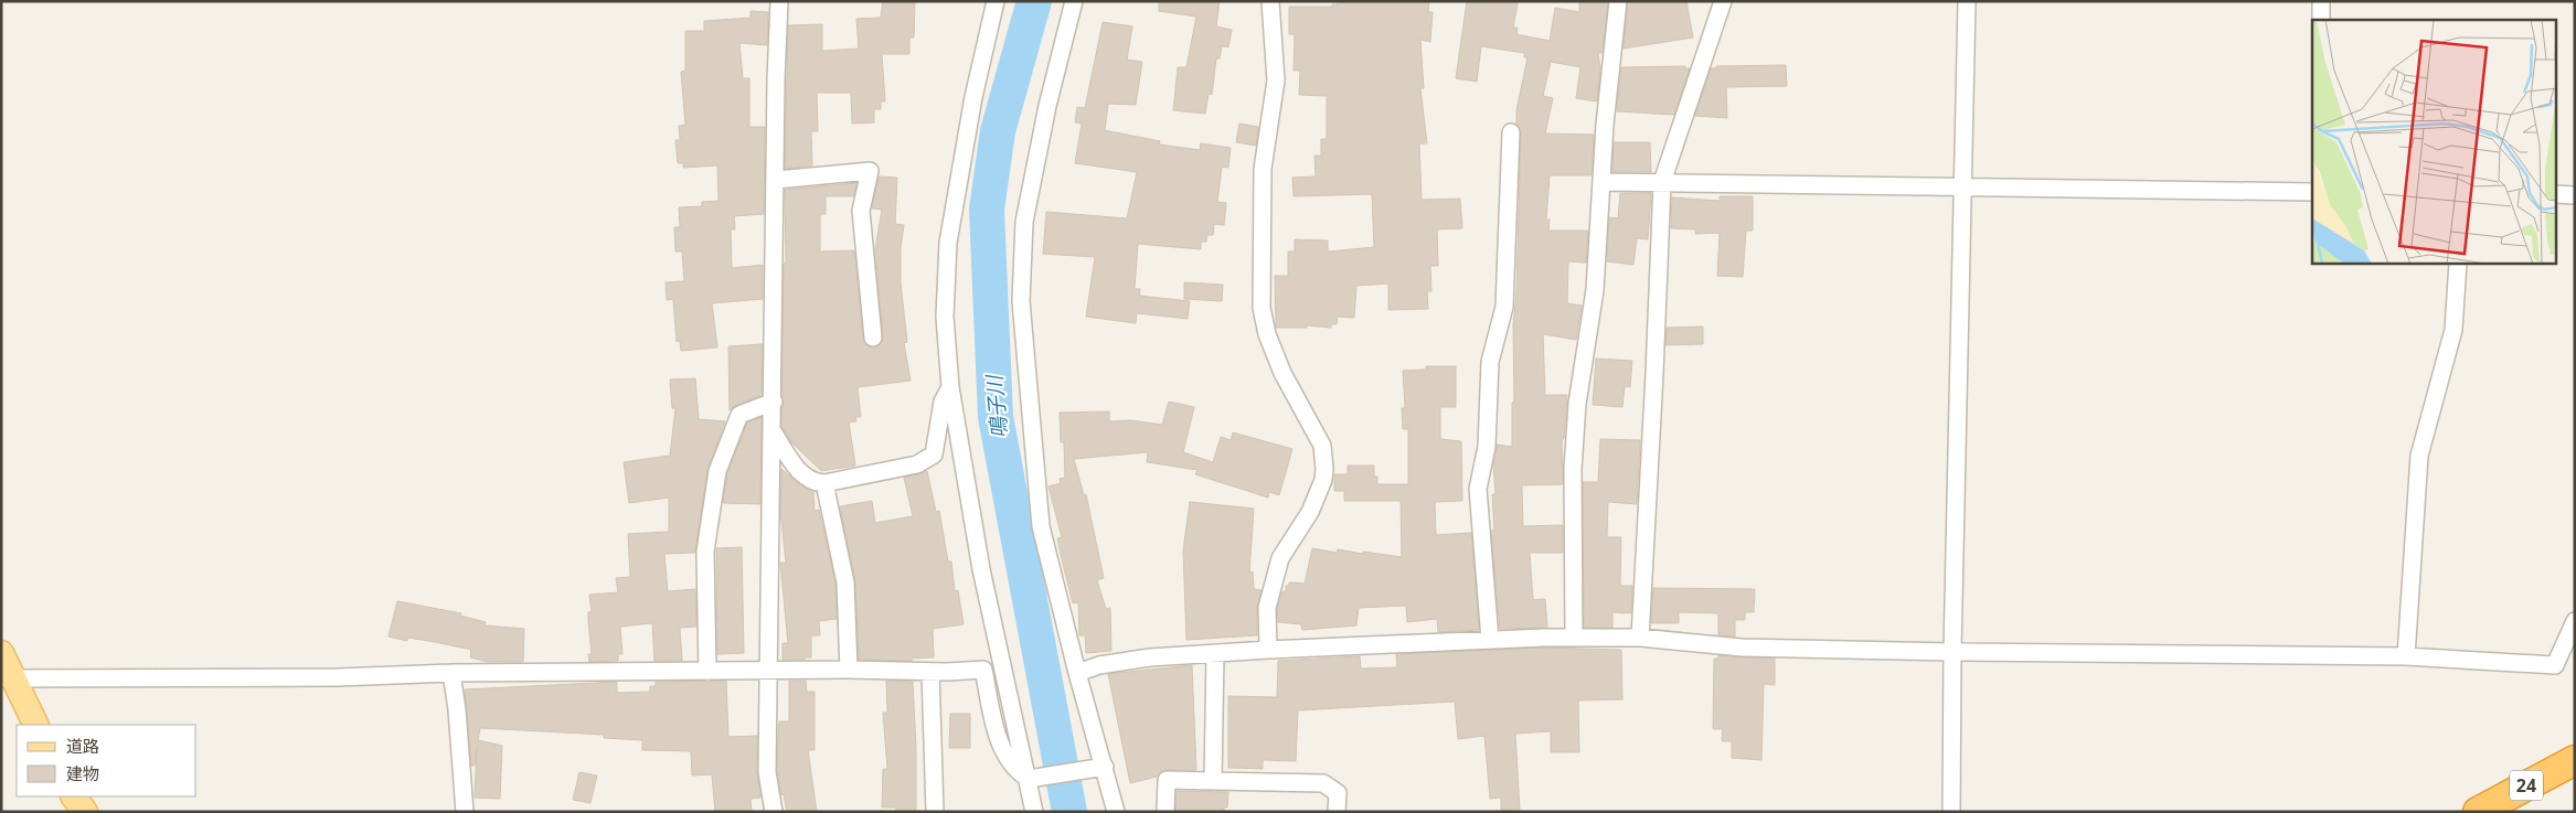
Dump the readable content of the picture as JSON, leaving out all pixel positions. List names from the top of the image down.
{
  "streets": {
    "highway": ["24"]
  },
  "water": ["鳴子川"],
  "legend": ["道路", "建物"]
}
